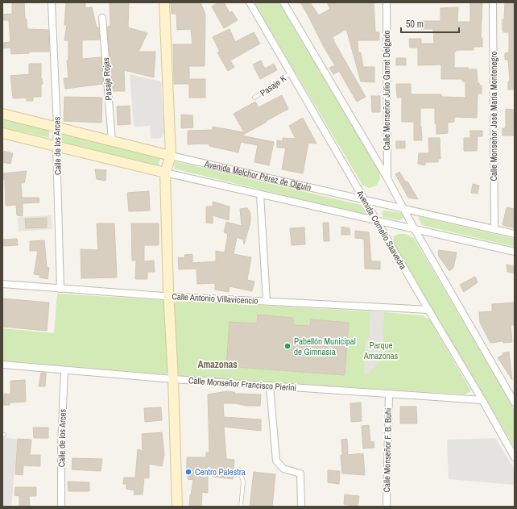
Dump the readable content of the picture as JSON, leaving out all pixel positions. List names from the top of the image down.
{
  "streets": {
    "street": [
      "Pasaje Rojas",
      "Calle Monseñor Julio Garret Delgado",
      "Calle Monseñor José María Montenegro",
      "Calle de los Arces",
      "Avenida Melchor Pérez de Olguín",
      "Avenida Cornelio Saavedra",
      "Calle Antonio Villavicencio",
      "Calle Monseñor Francisco Pierini",
      "Calle Monseñor F. B. Buhi"
    ],
    "lane": ["Pasaje K"]
  },
  "crossings": [
    ["Pasaje Rojas", "Avenida Melchor Pérez de Olguín"],
    ["Pasaje K", "Avenida Cornelio Saavedra"],
    ["Calle Monseñor José María Montenegro", "Avenida Melchor Pérez de Olguín"],
    ["Calle de los Arces", "Avenida Melchor Pérez de Olguín"],
    ["Calle de los Arces", "Calle Antonio Villavicencio"],
    ["Calle de los Arces", "Calle Monseñor Francisco Pierini"],
    ["Avenida Melchor Pérez de Olguín", "Avenida Cornelio Saavedra"],
    ["Avenida Cornelio Saavedra", "Calle Antonio Villavicencio"],
    ["Avenida Cornelio Saavedra", "Calle Monseñor Francisco Pierini"],
    ["Calle Monseñor Francisco Pierini", "Calle Monseñor F. B. Buhi"]
  ],
  "districts": ["Amazonas"],
  "parks": ["Parque Amazonas"],
  "places": ["Pabellón Municipal de Gimnasia", "Centro Palestra"],
  "scale_bar": "50 m"
}
